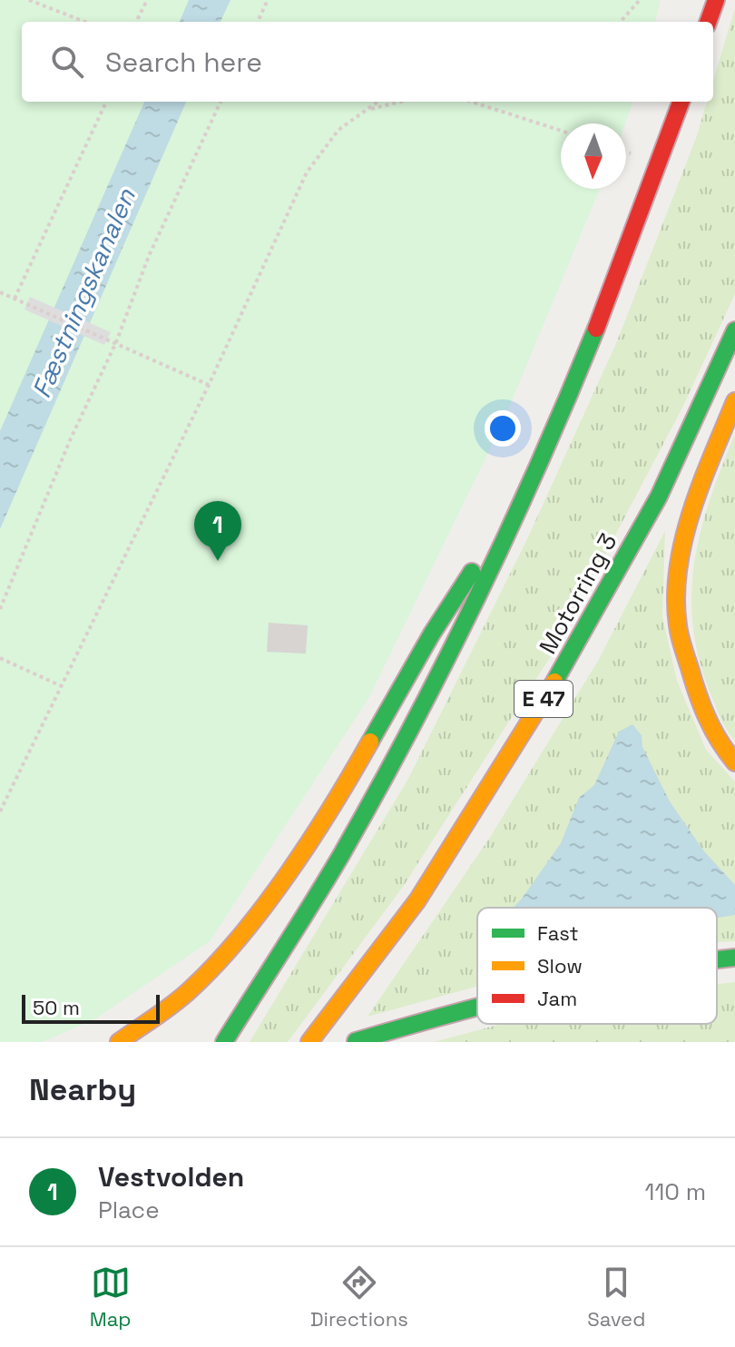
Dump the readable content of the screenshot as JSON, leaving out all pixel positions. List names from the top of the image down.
{
  "streets": {
    "highway": ["Motorring 3", "E 47"]
  },
  "water": ["Fæstningskanalen"],
  "legend": ["Fast", "Slow", "Jam"],
  "scale_bar": "50 m",
  "north": "bottom",
  "page": {
    "search": "Search here",
    "pins": "1",
    "scale": "50 m",
    "heading": "Nearby",
    "list": [
      {
        "mark": "1",
        "name": "Vestvolden",
        "note": "Place",
        "value": "110 m"
      }
    ],
    "nav": ["Map", "Directions", "Saved"]
  }
}
